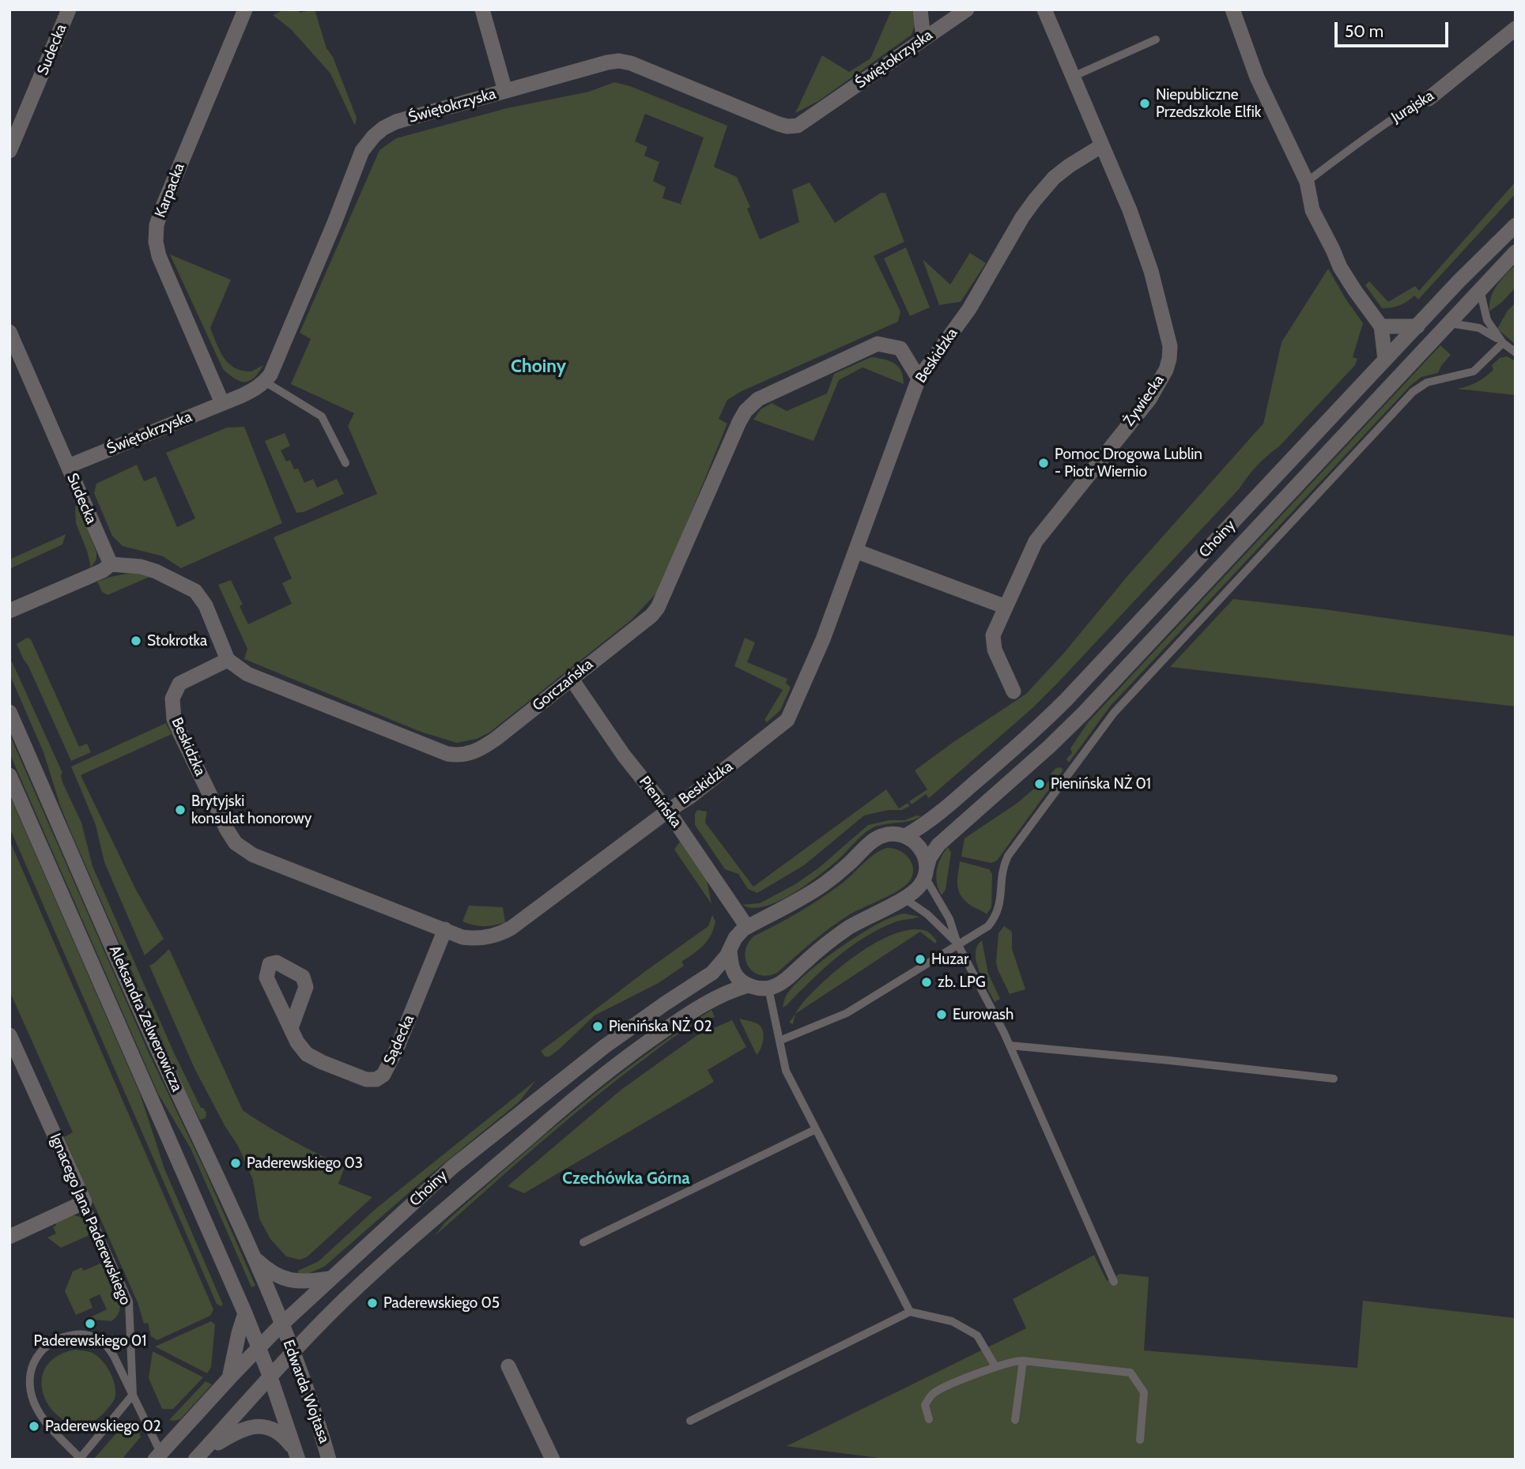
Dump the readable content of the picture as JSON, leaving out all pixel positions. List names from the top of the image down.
{
  "streets": {
    "street": [
      "Sudecka",
      "Świętokrzyska",
      "Jurajska",
      "Karpacka",
      "Beskidzka",
      "Żywiecka",
      "Choiny",
      "Gorczańska",
      "Pienińska",
      "Aleksandra Zelwerowicza",
      "Sądecka",
      "Ignacego Jana Paderewskiego",
      "Edwarda Wojtasa"
    ]
  },
  "crossings": [
    ["Sudecka", "Świętokrzyska"],
    ["Świętokrzyska", "Karpacka"],
    ["Beskidzka", "Żywiecka"],
    ["Beskidzka", "Gorczańska"],
    ["Beskidzka", "Pienińska"],
    ["Beskidzka", "Sądecka"],
    ["Choiny", "Pienińska"],
    ["Choiny", "Aleksandra Zelwerowicza"],
    ["Choiny", "Edwarda Wojtasa"],
    ["Gorczańska", "Pienińska"],
    ["Aleksandra Zelwerowicza", "Edwarda Wojtasa"]
  ],
  "districts": ["Choiny", "Czechówka Górna"],
  "places": [
    "Niepubliczne Przedszkole Elfik",
    "Pomoc Drogowa Lublin - Piotr Wiernio",
    "Stokrotka",
    "Pienińska NŻ 01",
    "Brytyjski konsulat honorowy",
    "Huzar",
    "zb. LPG",
    "Eurowash",
    "Pienińska NŻ 02",
    "Paderewskiego 03",
    "Paderewskiego 05",
    "Paderewskiego 01",
    "Paderewskiego 02"
  ],
  "scale_bar": "50 m"
}
